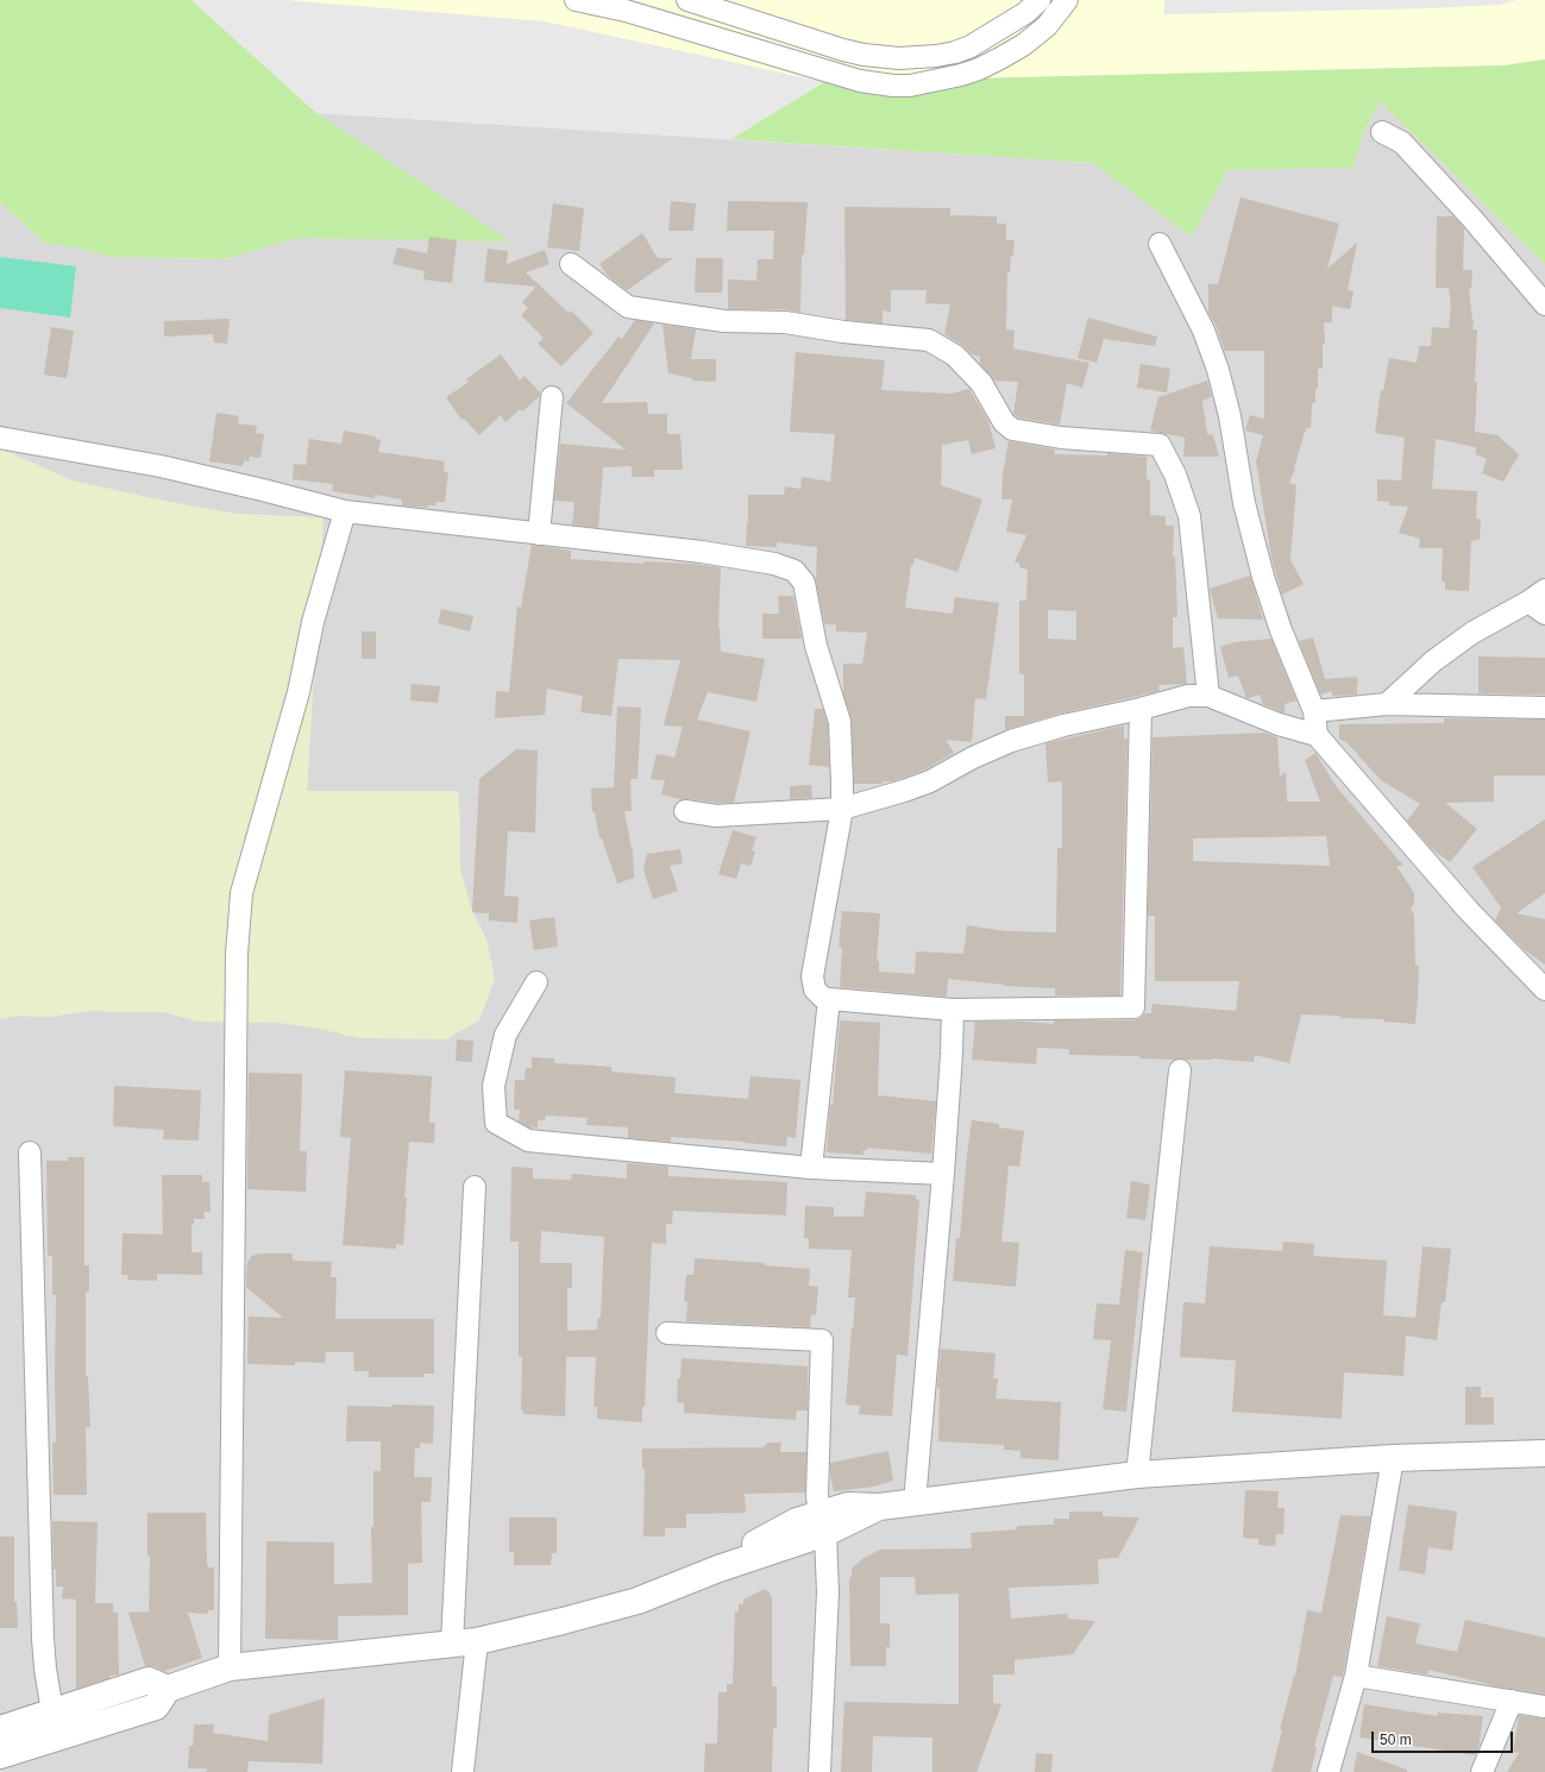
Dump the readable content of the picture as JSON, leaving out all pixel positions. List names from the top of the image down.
{
  "scale_bar": "50 m"
}
